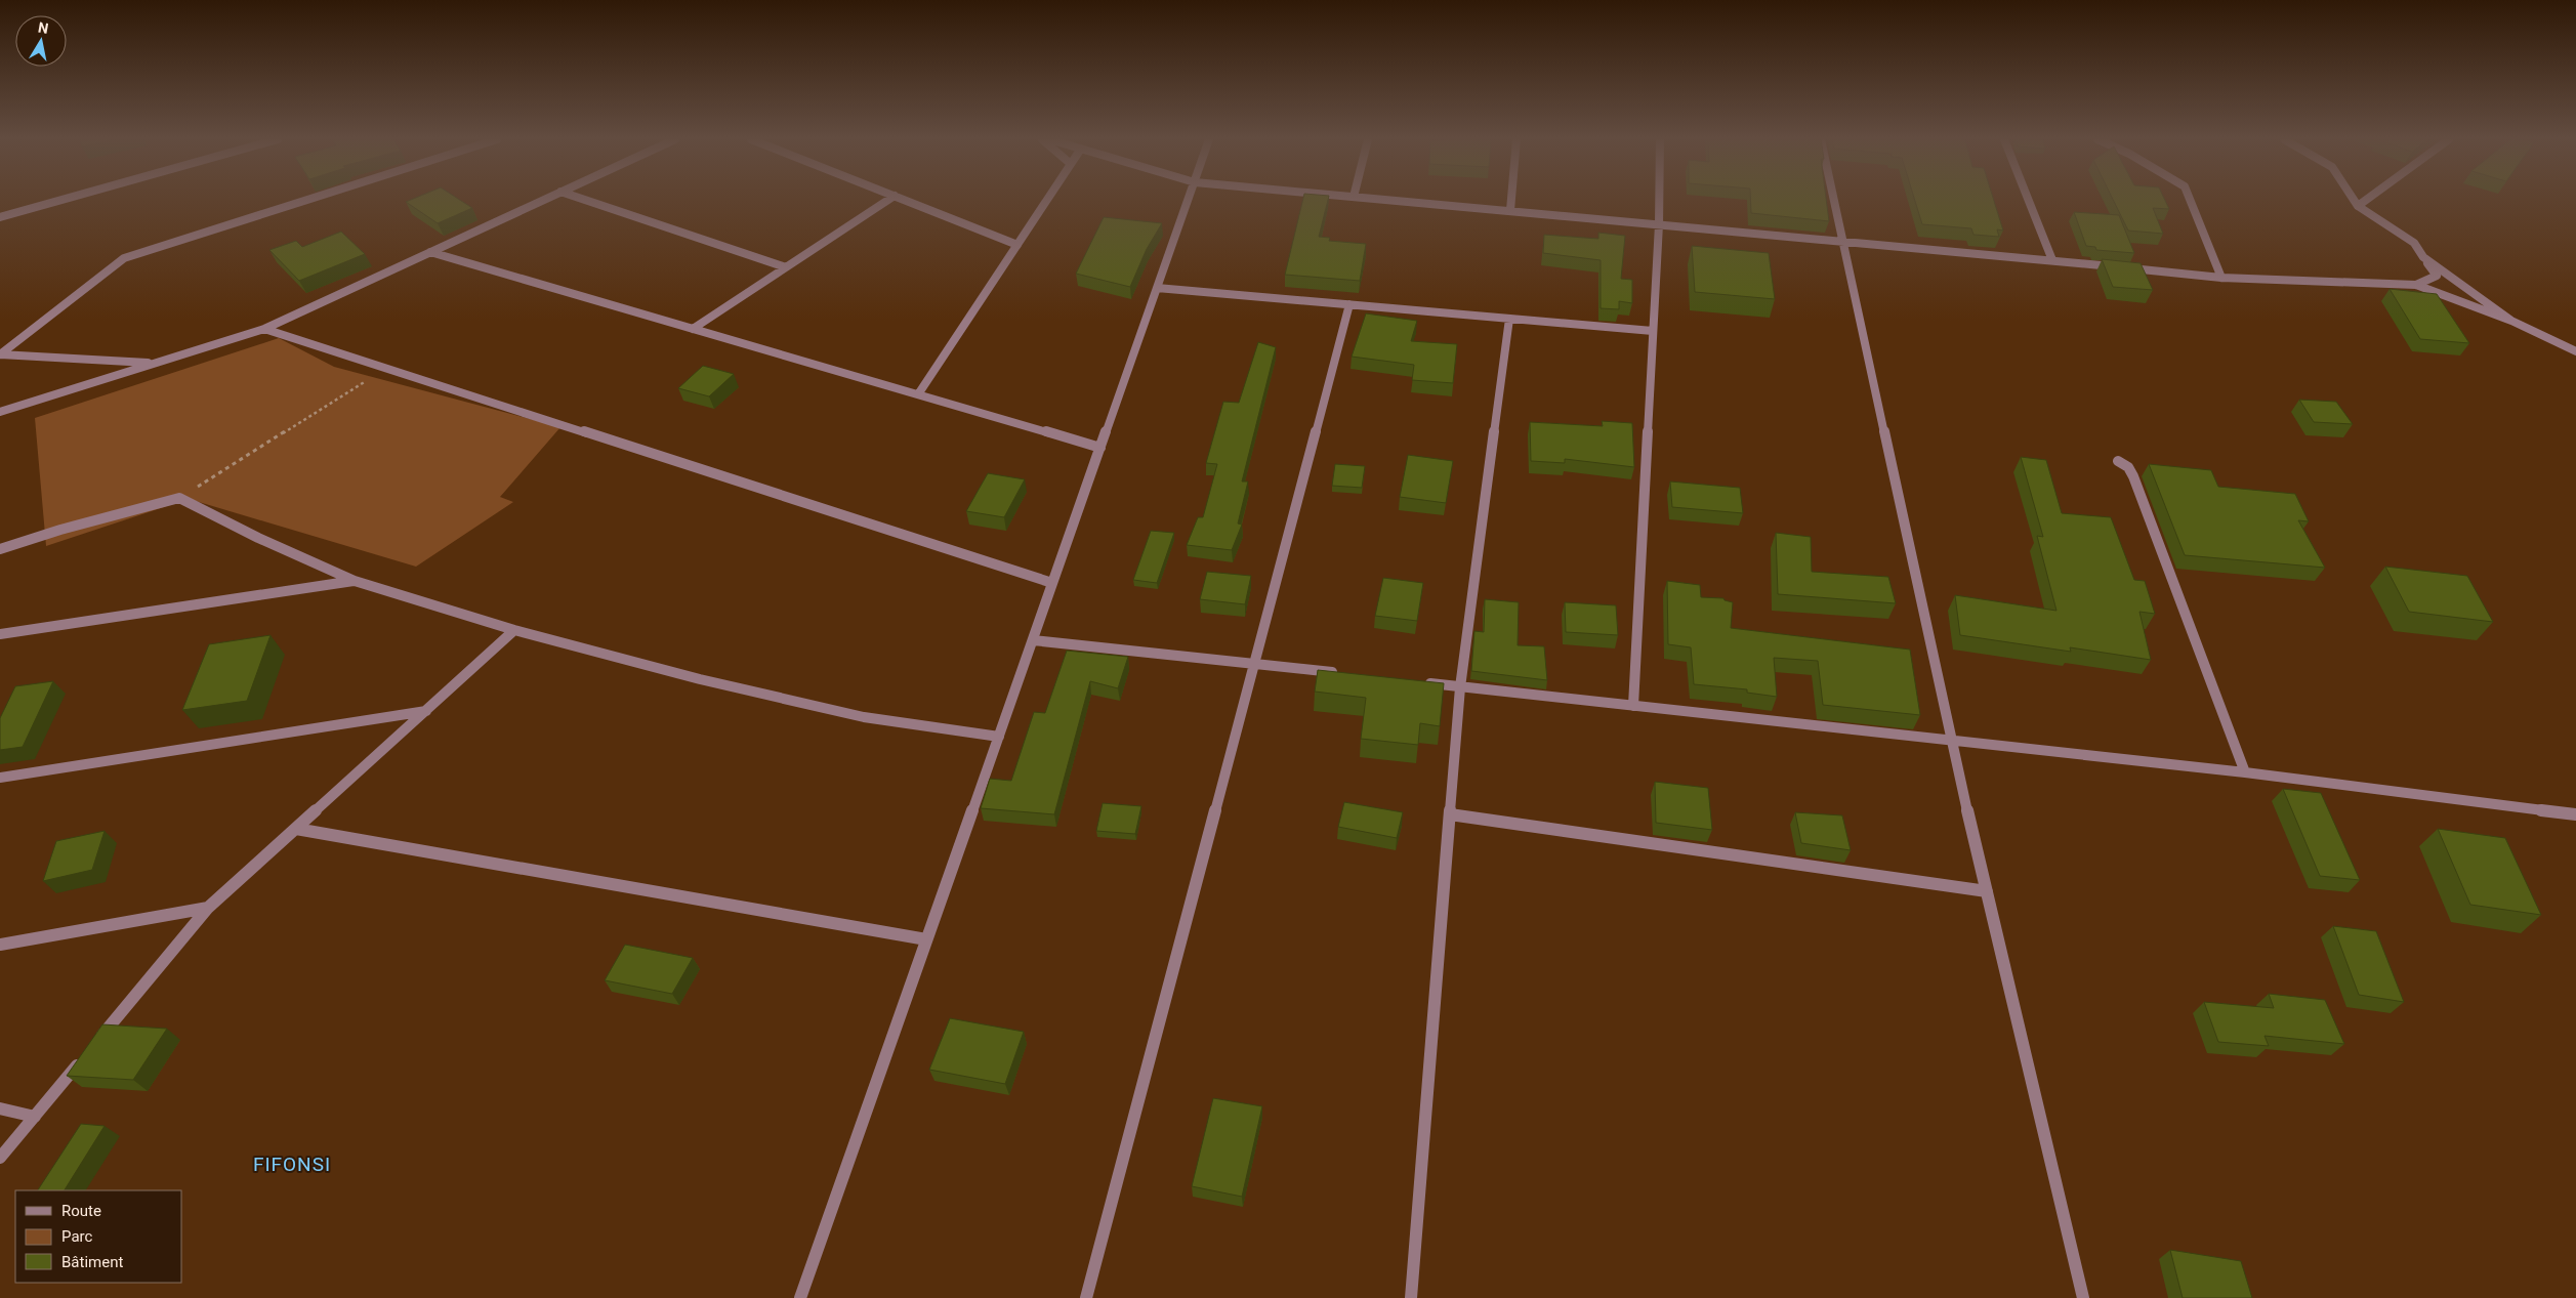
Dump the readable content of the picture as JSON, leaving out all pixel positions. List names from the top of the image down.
{
  "districts": ["FIFONSI"],
  "legend": ["Route", "Parc", "Bâtiment"],
  "north": "top"
}
